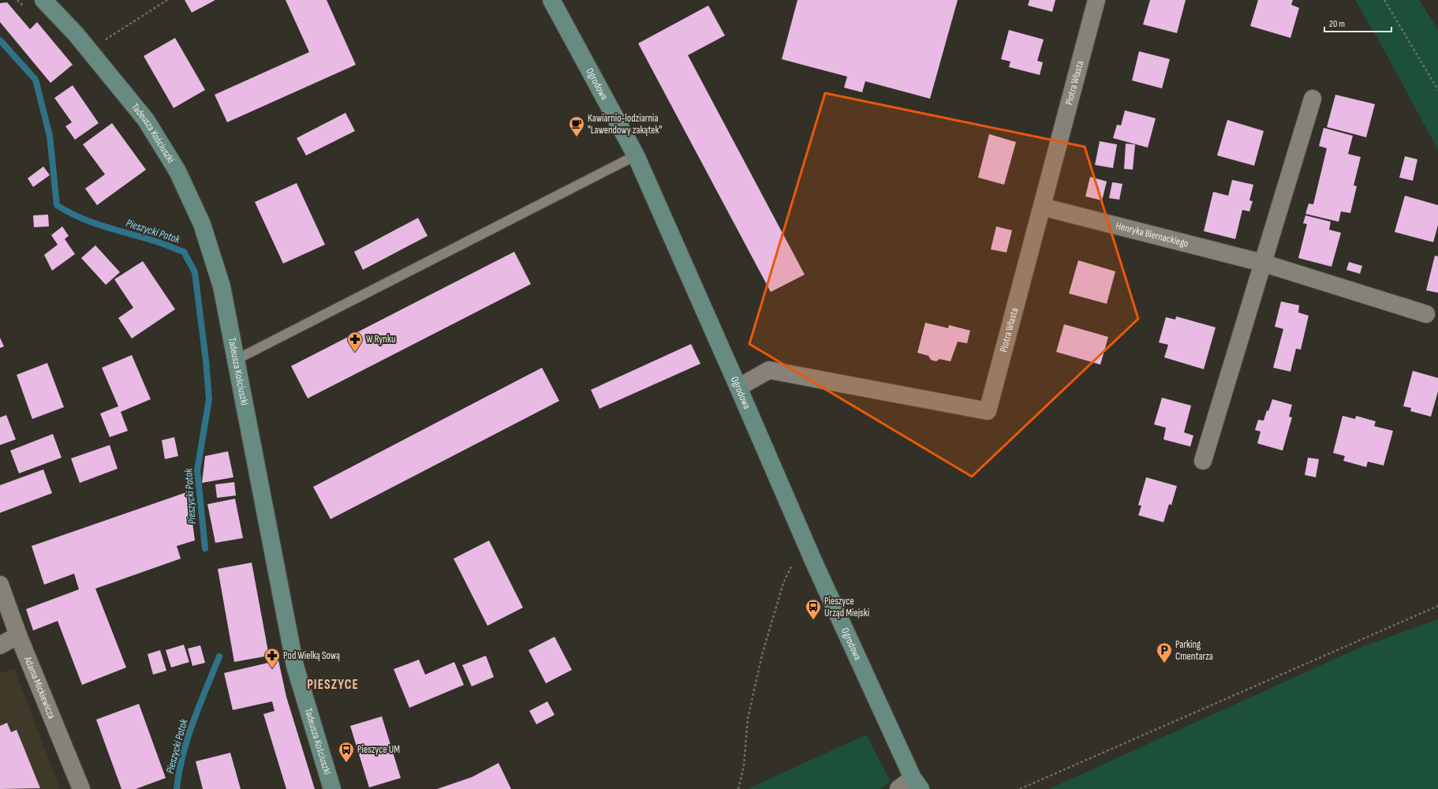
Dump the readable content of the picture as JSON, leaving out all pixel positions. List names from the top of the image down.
{
  "streets": {
    "street": [
      "Piotra Własta",
      "Ogrodowa",
      "Tadeusza Kościuszki",
      "Henryka Biernackiego",
      "Adama Mickiewicza"
    ]
  },
  "crossings": [
    ["Piotra Własta", "Ogrodowa"],
    ["Piotra Własta", "Henryka Biernackiego"]
  ],
  "districts": ["PIESZYCE"],
  "water": ["Pieszycki Potok"],
  "places": {
    "cafe": ["Kawiarnio-lodziarnia \"Lawendowy zakątek\""],
    "pharmacy": ["W Rynku", "Pod Wielką Sową"],
    "bus stop": ["Pieszyce Urząd Miejski", "Pieszyce UM"],
    "parking": ["Parking Cmentarza"]
  },
  "scale_bar": "20 m"
}
